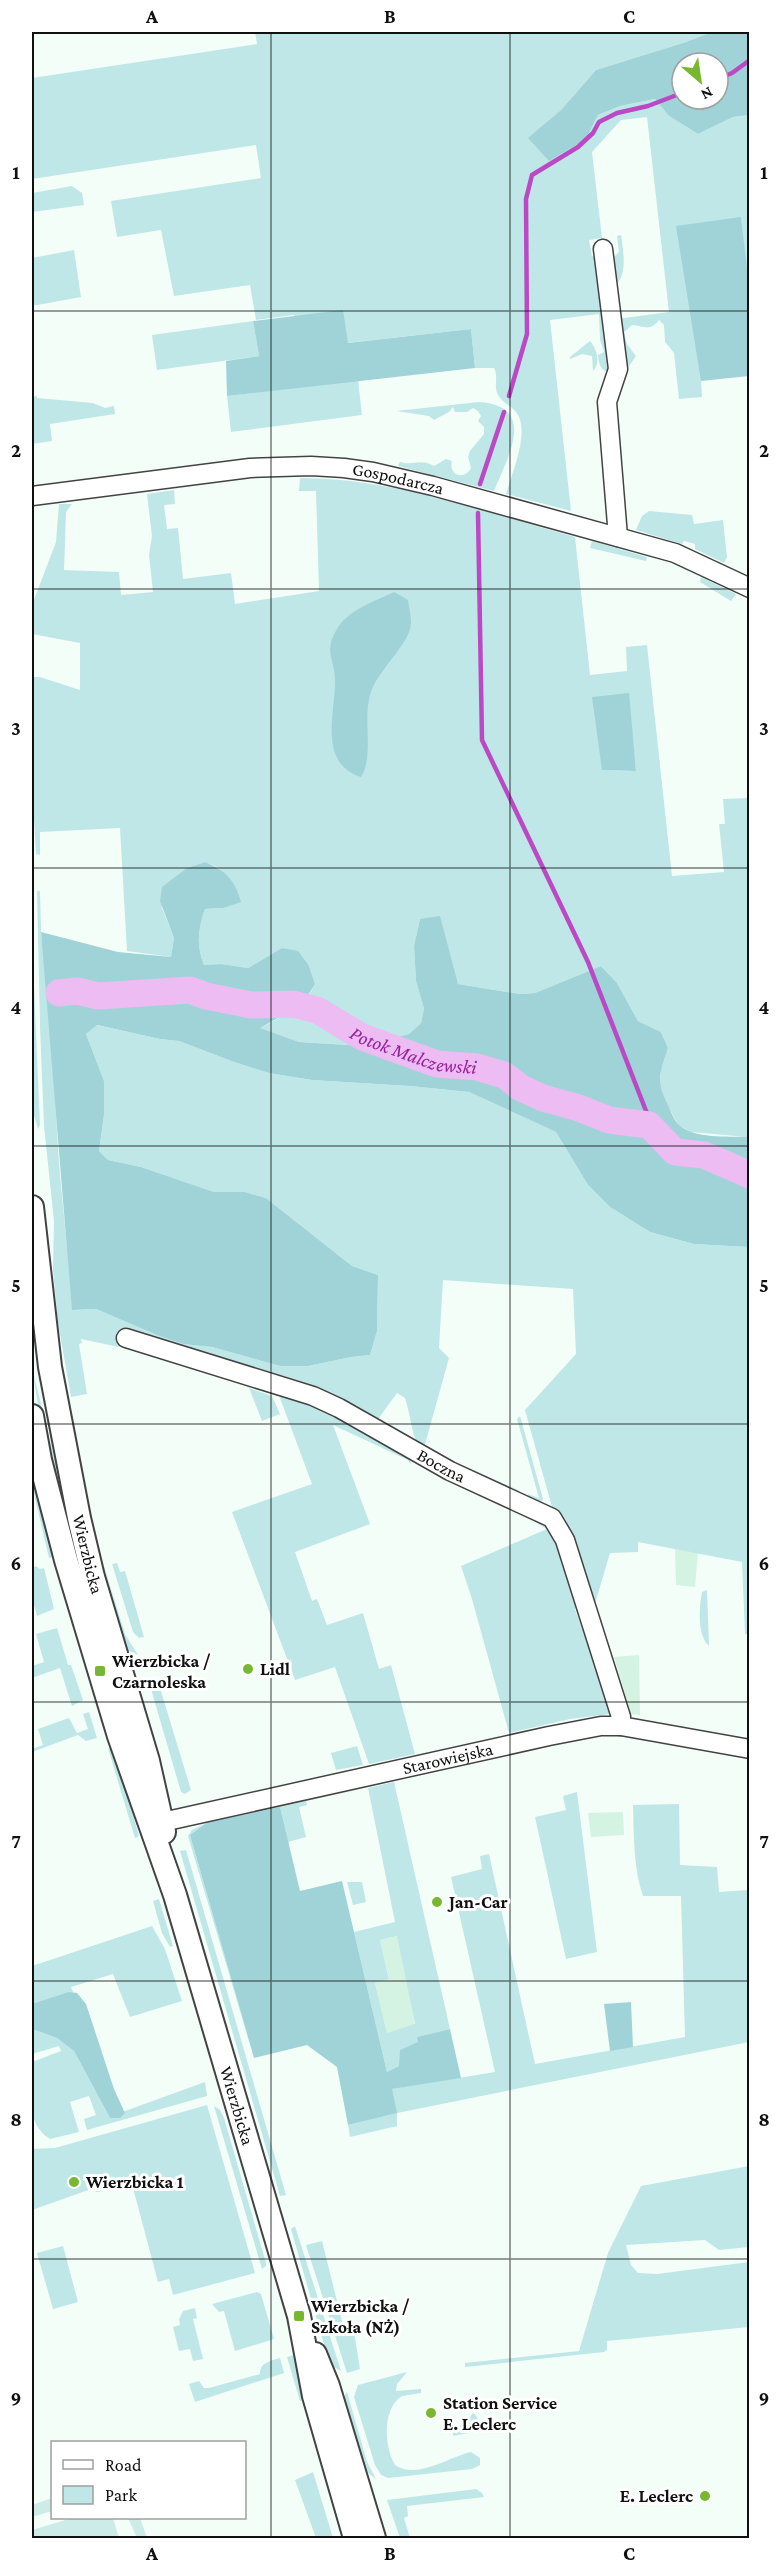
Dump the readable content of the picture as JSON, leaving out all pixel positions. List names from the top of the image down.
{
  "streets": {
    "street": [
      "Gospodarcza",
      "Boczna",
      "Wierzbicka",
      "Starowiejska"
    ]
  },
  "crossings": [
    ["Boczna", "Starowiejska"],
    ["Wierzbicka", "Starowiejska"]
  ],
  "water": ["Potok Malczewski"],
  "places": {
    "other": [
      "Lidl",
      "Jan-Car",
      "Wierzbicka 1",
      "Station Service E. Leclerc",
      "E. Leclerc"
    ],
    "transit": ["Wierzbicka / Czarnoleska", "Wierzbicka / Szkoła (NŻ)"]
  },
  "legend": ["Road", "Park"],
  "north": "bottom right",
  "grid": {
    "columns": ["A", "B", "C"],
    "rows": [
      "1",
      "2",
      "3",
      "4",
      "5",
      "6",
      "7",
      "8",
      "9"
    ]
  }
}
